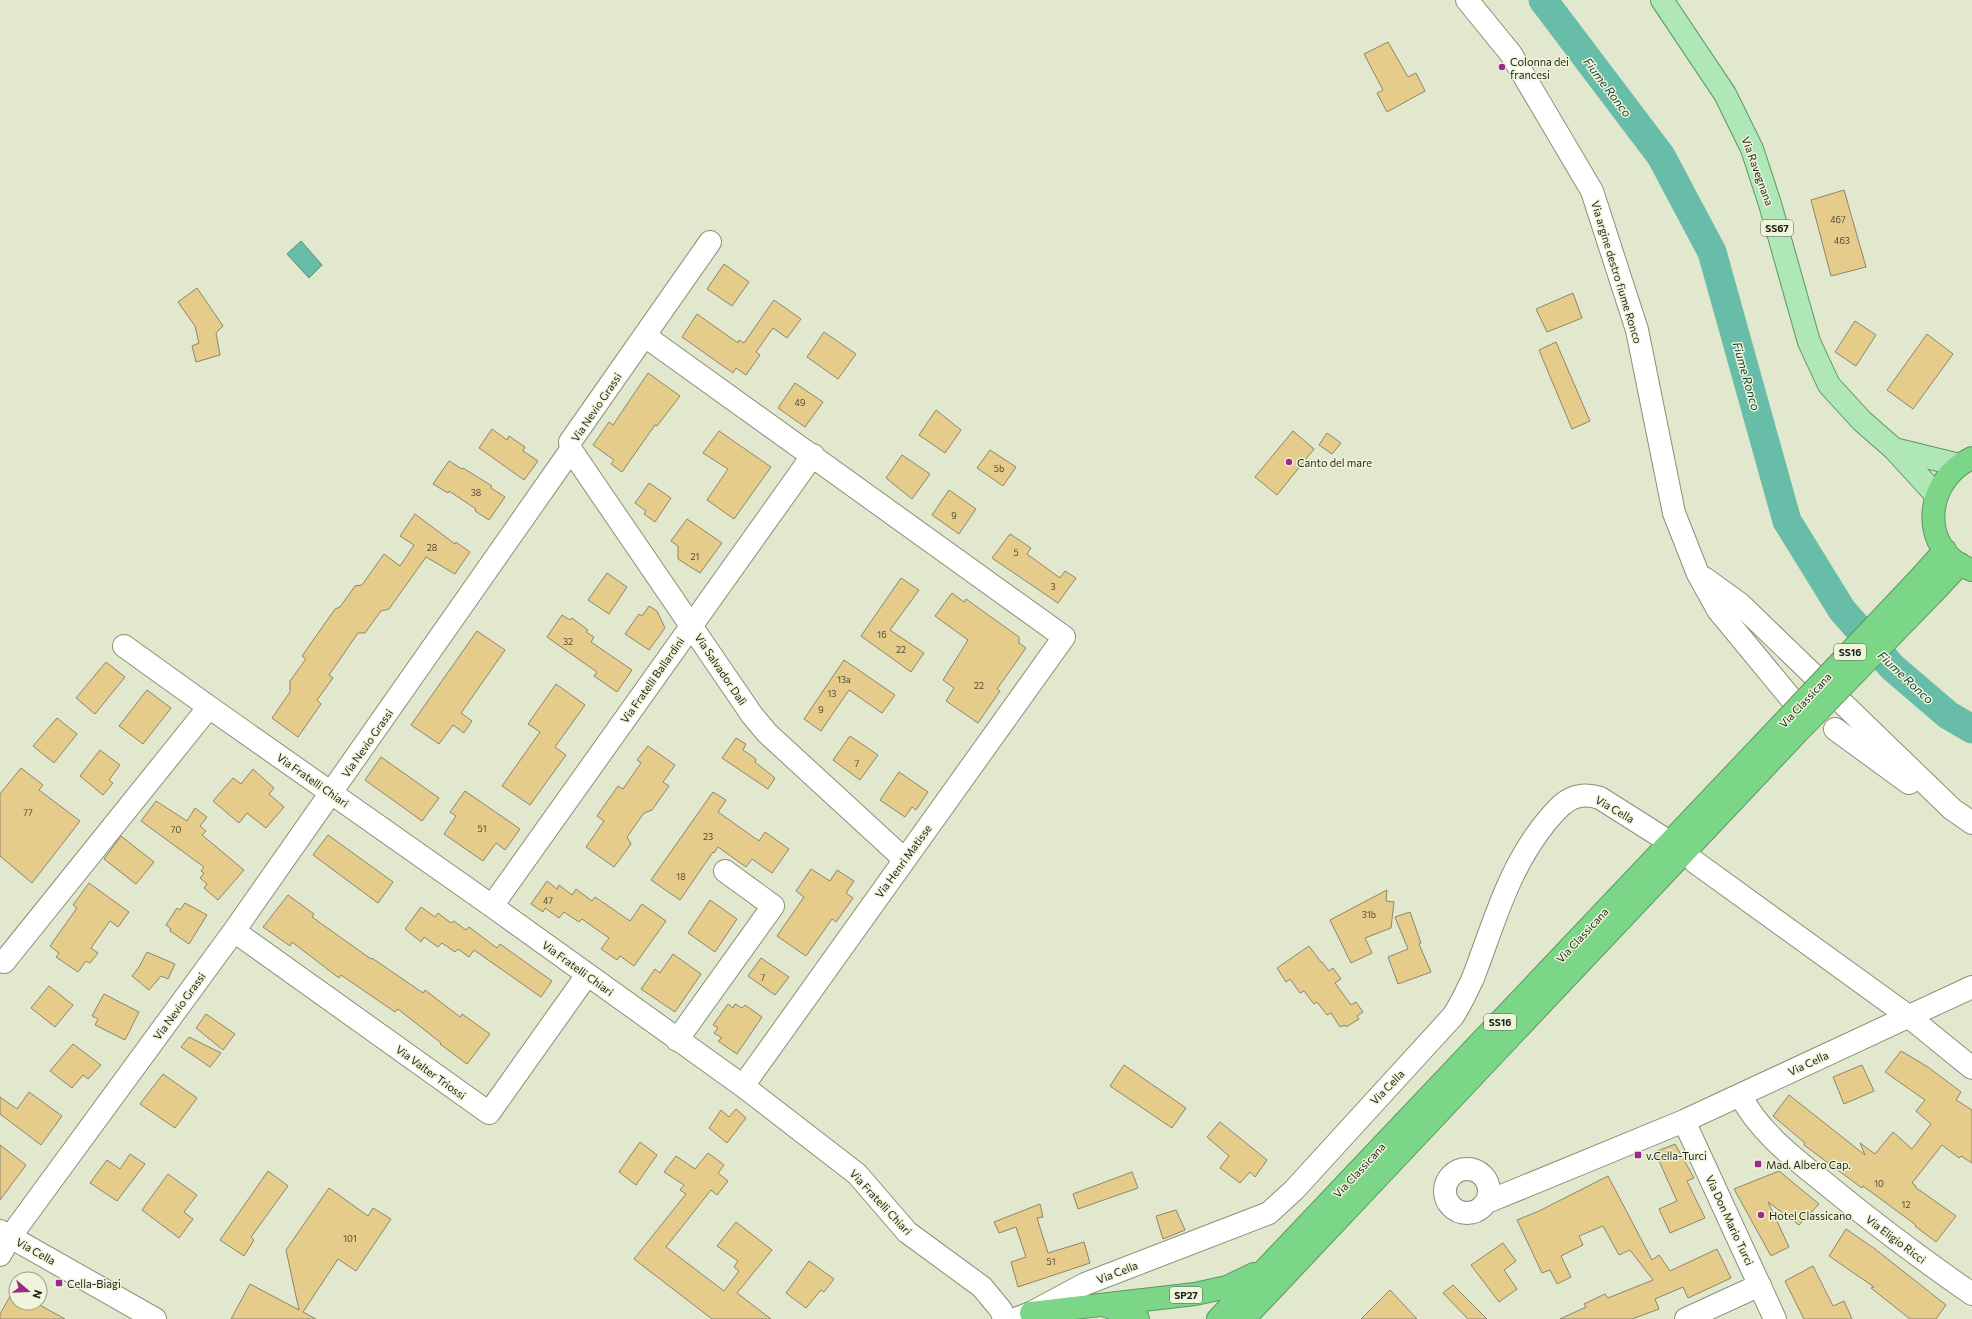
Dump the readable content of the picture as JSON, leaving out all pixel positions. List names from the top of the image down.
{
  "streets": {
    "highway": ["SS16", "Via Classicana", "SP27"],
    "main road": ["Via Ravegnana", "SS67"],
    "street": [
      "Via argine destro fiume Ronco",
      "Via Nevio Grassi",
      "Via Salvador Dalì",
      "Via Fratelli Ballardini",
      "Via Fratelli Chiari",
      "Via Cella",
      "Via Henri Matisse",
      "Via Valter Triossi",
      "Via Don Mario Turci",
      "Via Eligio Ricci"
    ]
  },
  "crossings": [
    ["Via Ravegnana", "Via Classicana"],
    ["Via argine destro fiume Ronco", "Via Classicana"],
    ["Via Nevio Grassi", "Via Salvador Dalì"],
    ["Via Nevio Grassi", "Via Fratelli Chiari"],
    ["Via Nevio Grassi", "Via Cella"],
    ["Via Nevio Grassi", "Via Valter Triossi"],
    ["Via Salvador Dalì", "Via Fratelli Ballardini"],
    ["Via Salvador Dalì", "Via Henri Matisse"],
    ["Via Fratelli Ballardini", "Via Fratelli Chiari"],
    ["Via Fratelli Ballardini", "Via Henri Matisse"],
    ["Via Classicana", "SP27"],
    ["Via Fratelli Chiari", "Via Henri Matisse"],
    ["Via Fratelli Chiari", "Via Valter Triossi"],
    ["Via Cella", "Via Don Mario Turci"],
    ["Via Cella", "Via Eligio Ricci"],
    ["Via Cella", "SP27"]
  ],
  "water": ["Fiume Ronco"],
  "places": {
    "other": ["Colonna dei francesi", "Canto del mare", "Hotel Classicano"],
    "transit": ["v.Cella-Turci", "Mad. Albero Cap.", "Cella-Biagi"]
  },
  "house_numbers": [
    "467",
    "463",
    "49",
    "5b",
    "38",
    "9",
    "28",
    "5",
    "21",
    "3",
    "16",
    "32",
    "22",
    "13a",
    "22",
    "13",
    "9",
    "7",
    "77",
    "51",
    "70",
    "23",
    "18",
    "47",
    "31b",
    "7",
    "10",
    "12",
    "101",
    "51"
  ],
  "north": "right"
}
